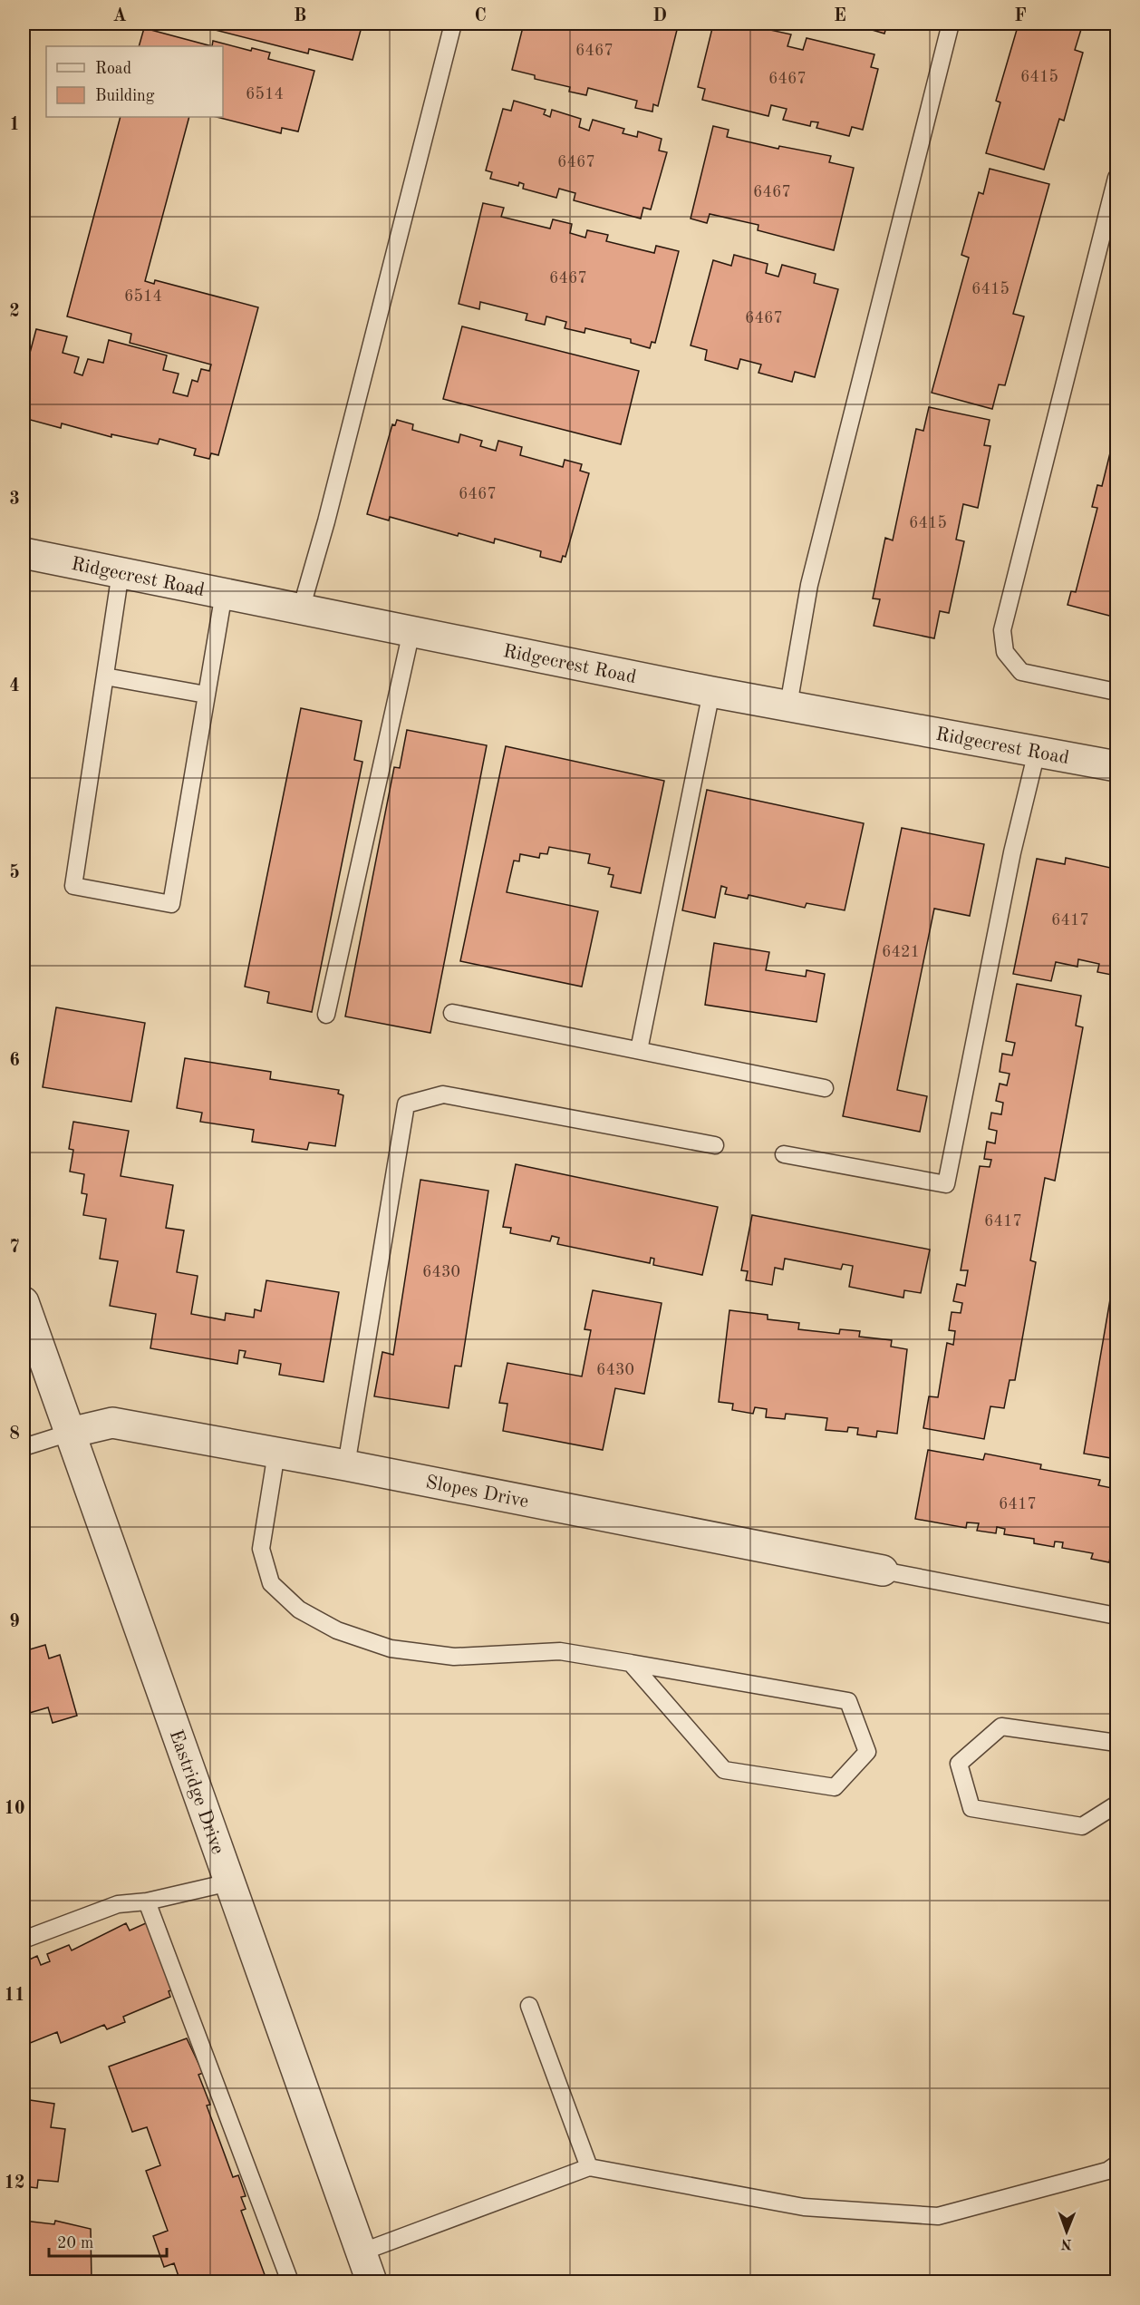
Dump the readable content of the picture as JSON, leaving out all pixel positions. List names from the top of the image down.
{
  "streets": {
    "street": ["Ridgecrest Road", "Slopes Drive", "Eastridge Drive"]
  },
  "crossings": [
    ["Slopes Drive", "Eastridge Drive"]
  ],
  "house_numbers": [
    "6467",
    "6415",
    "6467",
    "6514",
    "6467",
    "6467",
    "6467",
    "6415",
    "6514",
    "6467",
    "6467",
    "6415",
    "6417",
    "6421",
    "6417",
    "6430",
    "6430",
    "6417"
  ],
  "legend": ["Road", "Building"],
  "scale_bar": "20 m",
  "north": "bottom",
  "grid": {
    "columns": [
      "A",
      "B",
      "C",
      "D",
      "E",
      "F"
    ],
    "rows": [
      "1",
      "2",
      "3",
      "4",
      "5",
      "6",
      "7",
      "8",
      "9",
      "10",
      "11",
      "12"
    ]
  }
}
